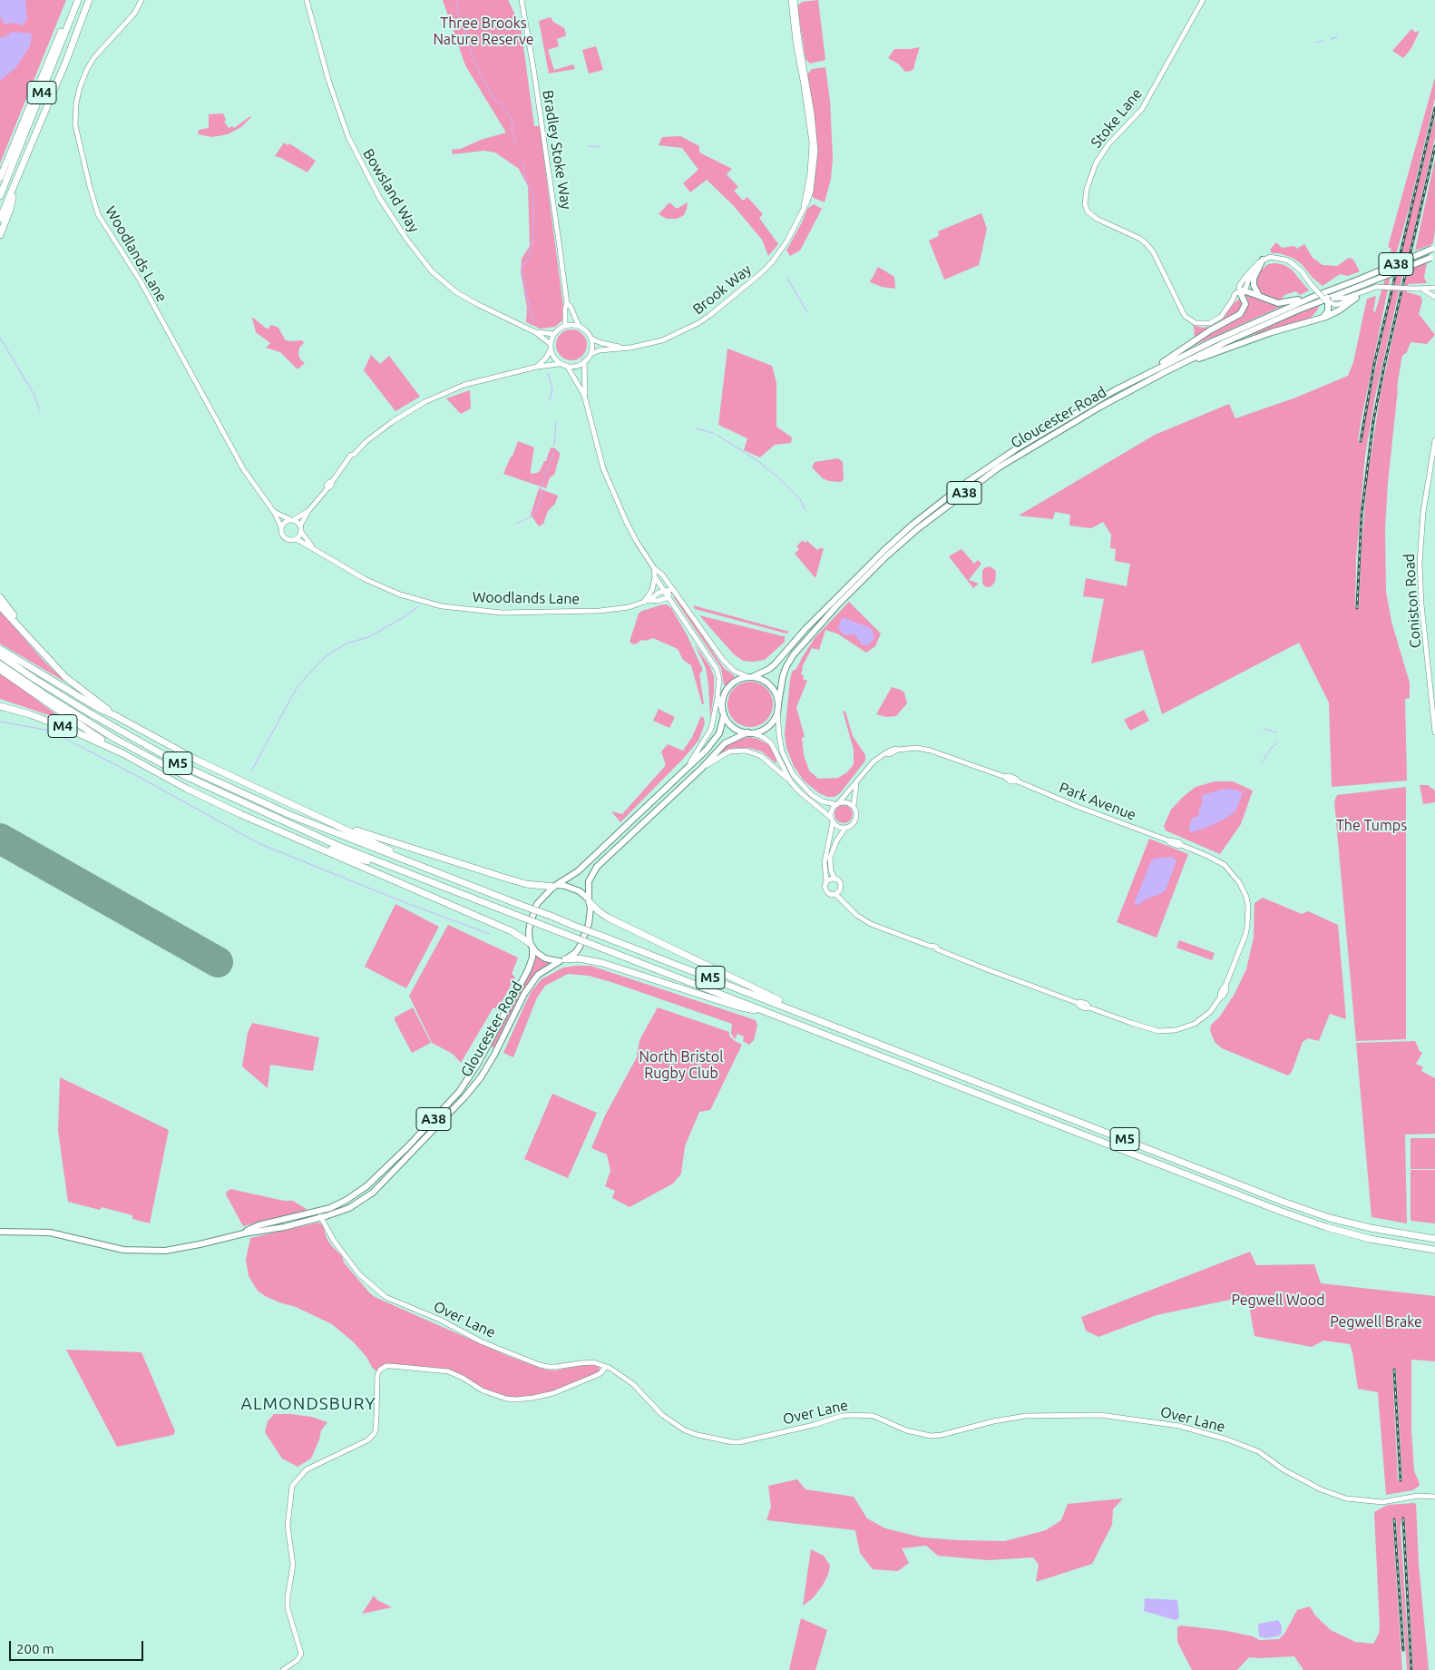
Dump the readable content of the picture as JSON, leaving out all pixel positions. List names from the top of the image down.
{
  "streets": {
    "highway": ["M4", "M5"],
    "main road": ["A38", "Gloucester Road"],
    "street": [
      "Stoke Lane",
      "Bradley Stoke Way",
      "Bowsland Way",
      "Woodlands Lane",
      "Brook Way",
      "Coniston Road",
      "Park Avenue",
      "Over Lane"
    ]
  },
  "crossings": [
    ["M4", "M5"],
    ["Bradley Stoke Way", "Bowsland Way"],
    ["Bradley Stoke Way", "Brook Way"],
    ["Bowsland Way", "Brook Way"],
    ["Gloucester Road", "M5"],
    ["Gloucester Road", "Over Lane"]
  ],
  "districts": ["ALMONDSBURY"],
  "parks": [
    "Three Brooks Nature Reserve",
    "The Tumps",
    "North Bristol Rugby Club",
    "Pegwell Wood",
    "Pegwell Brake"
  ],
  "scale_bar": "200 m"
}
